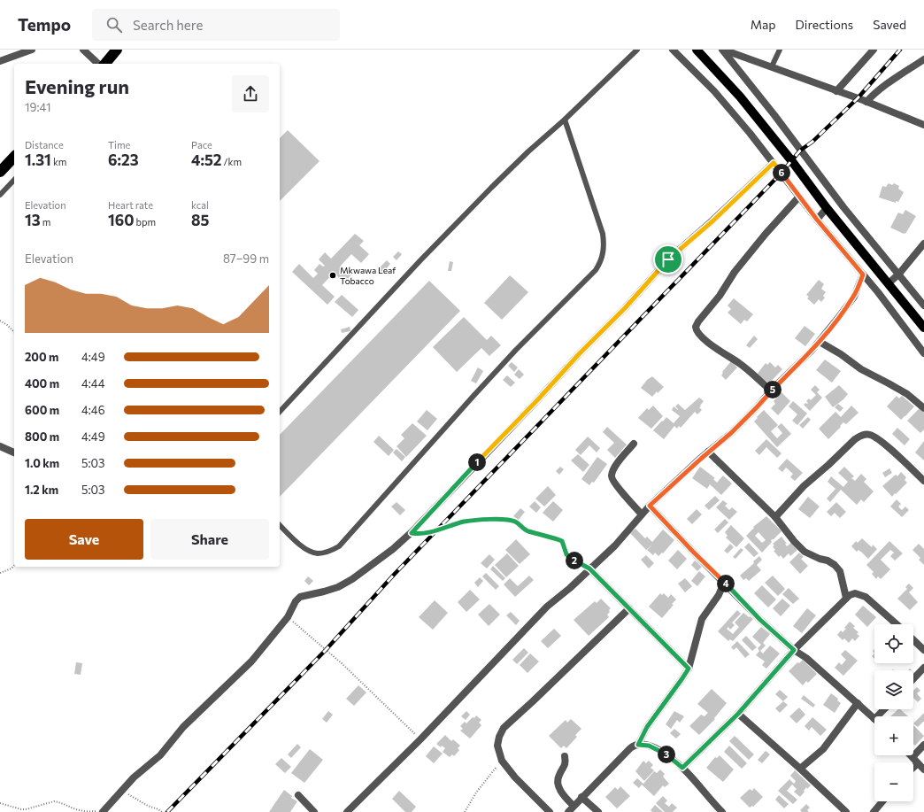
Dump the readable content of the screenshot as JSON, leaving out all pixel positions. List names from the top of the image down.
{
  "places": ["Mkwawa Leaf Tobacco"],
  "page": {
    "header": "Tempo",
    "search": "Search here",
    "nav": ["Map", "Directions", "Saved"],
    "heading": ["Evening run", "19:41"],
    "stats": [
      ["Distance", "1.31 km"],
      ["Time", "6:23"],
      ["Pace", "4:52 /km"],
      ["Elevation", "13 m"],
      ["Heart rate", "160 bpm"],
      ["kcal", "85"]
    ],
    "pins": [
      "6",
      "5",
      "1",
      "2",
      "4",
      "3"
    ],
    "chart": ["Elevation", "87–99 m"],
    "list": [
      {
        "name": "200 m",
        "note": "4:49"
      },
      {
        "name": "400 m",
        "note": "4:44"
      },
      {
        "name": "600 m",
        "note": "4:46"
      },
      {
        "name": "800 m",
        "note": "4:49"
      },
      {
        "name": "1.0 km",
        "note": "5:03"
      },
      {
        "name": "1.2 km",
        "note": "5:03"
      }
    ],
    "buttons": ["Save", "Share"],
    "map_buttons": ["+", "−"]
  }
}
